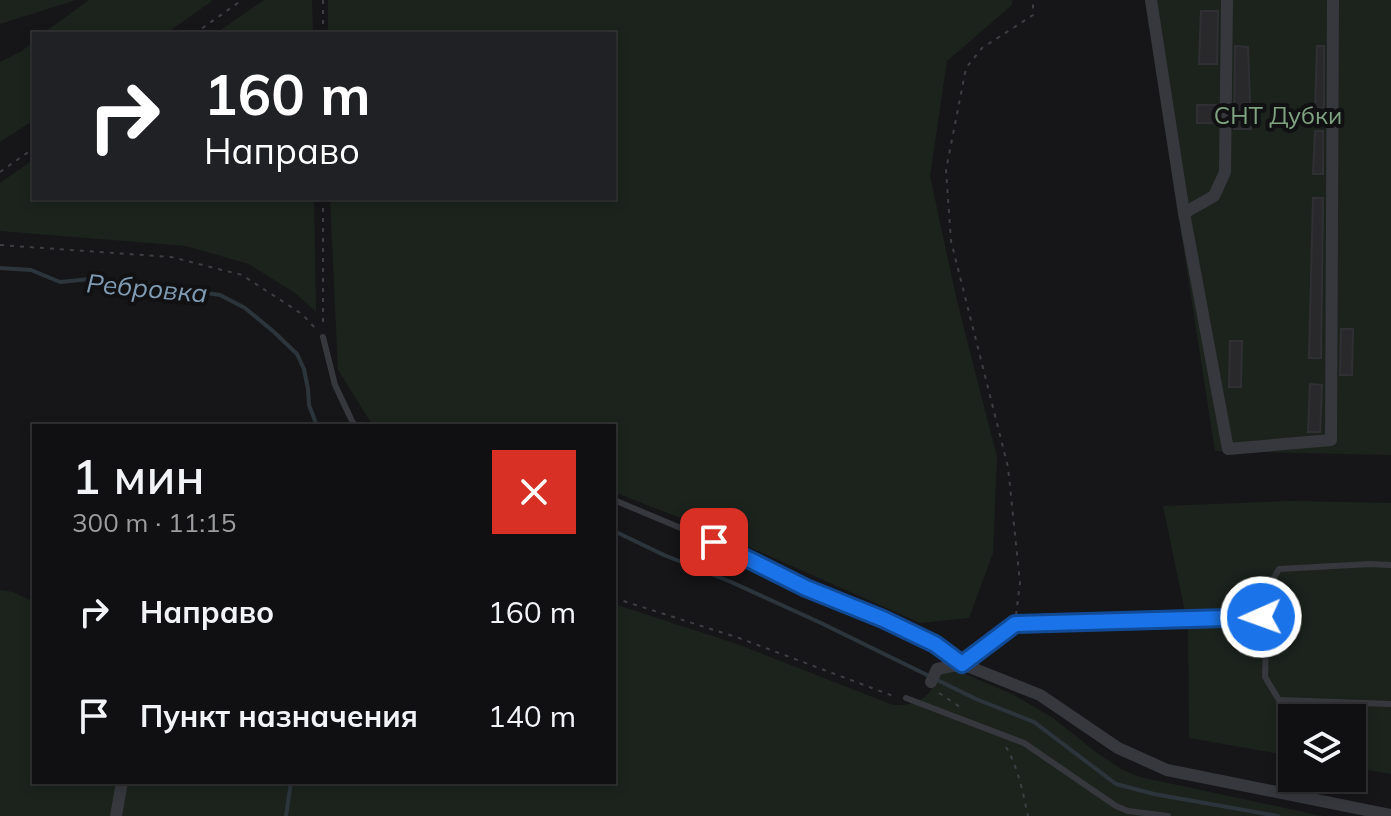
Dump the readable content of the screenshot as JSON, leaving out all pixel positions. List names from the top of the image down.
{
  "water": ["Ребровка"],
  "parks": ["СНТ Дубки"],
  "page": {
    "turn": ["160 m", "Направо"],
    "heading": ["1 мин", "300 m · 11:15"],
    "list": [
      {
        "name": "Направо",
        "value": "160 m"
      },
      {
        "name": "Пункт назначения",
        "value": "140 m"
      }
    ]
  }
}
